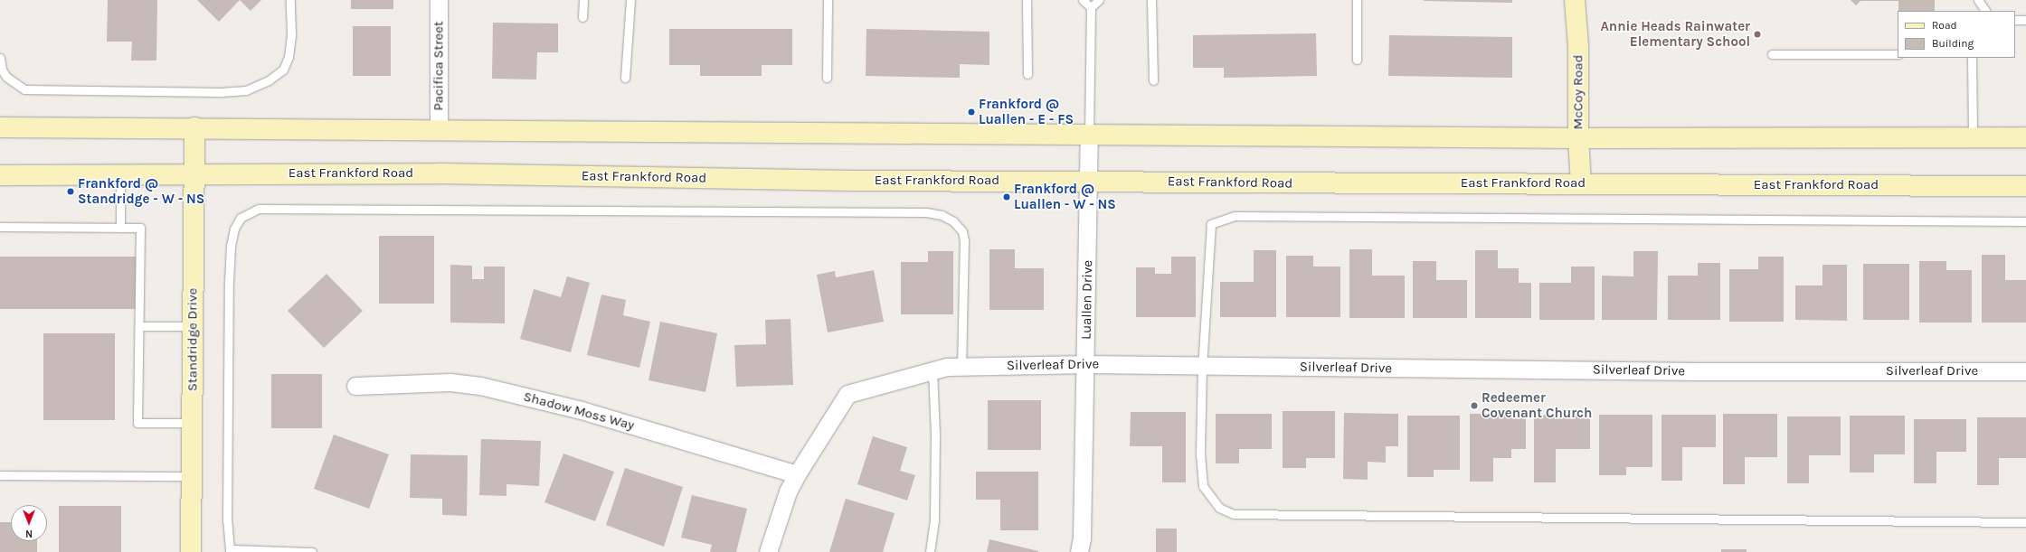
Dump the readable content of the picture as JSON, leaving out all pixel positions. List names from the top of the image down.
{
  "streets": {
    "main road": ["McCoy Road", "East Frankford Road", "Standridge Drive"],
    "street": [
      "Pacifica Street",
      "Luallen Drive",
      "Silverleaf Drive",
      "Shadow Moss Way"
    ]
  },
  "crossings": [
    ["McCoy Road", "East Frankford Road"],
    ["East Frankford Road", "Luallen Drive"],
    ["East Frankford Road", "Standridge Drive"],
    ["Luallen Drive", "Silverleaf Drive"],
    ["Silverleaf Drive", "Shadow Moss Way"]
  ],
  "places": [
    "Annie Heads Rainwater Elementary School",
    "Frankford @ Luallen - E - FS",
    "Frankford @ Standridge - W - NS",
    "Frankford @ Luallen - W - NS",
    "Redeemer Covenant Church"
  ],
  "legend": ["Road", "Building"],
  "north": "bottom"
}
